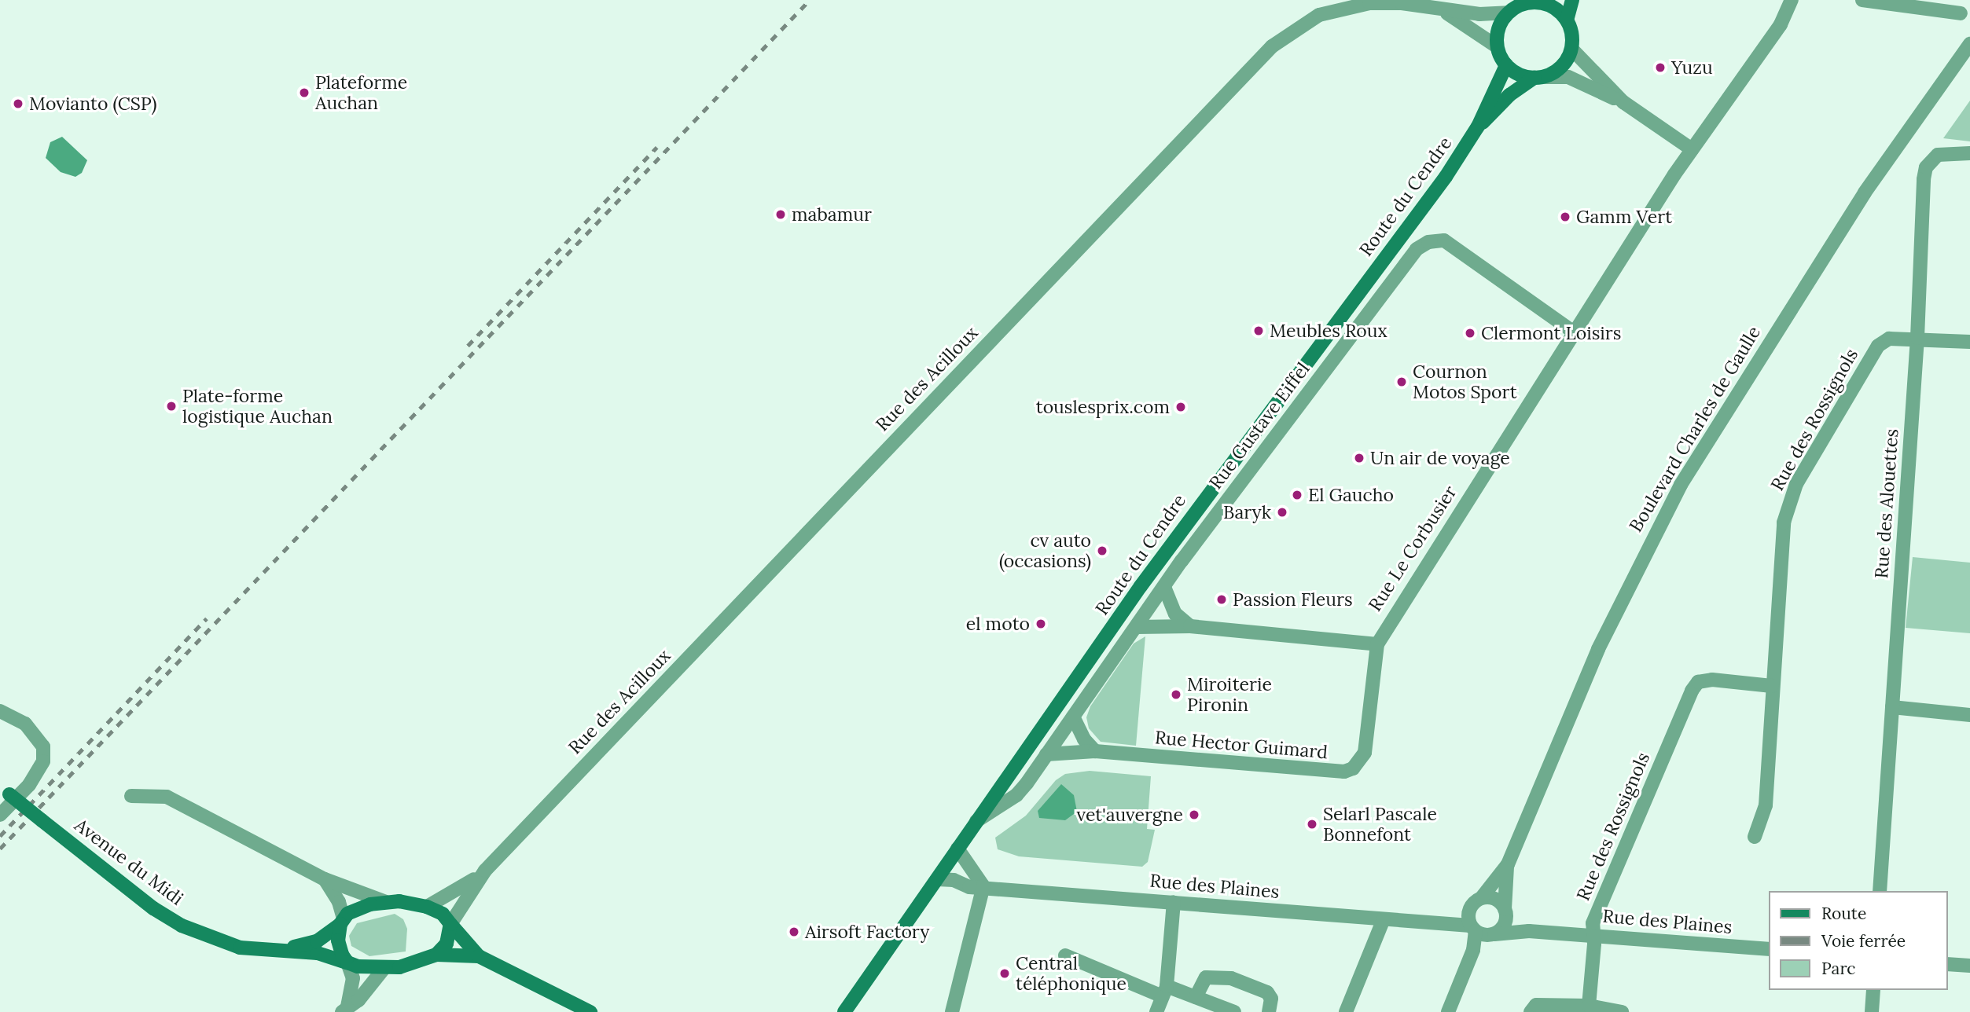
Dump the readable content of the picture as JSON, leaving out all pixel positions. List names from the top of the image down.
{
  "streets": {
    "main road": ["Route du Cendre", "Avenue du Midi"],
    "street": [
      "Rue des Acilloux",
      "Rue des Rossignols",
      "Rue Gustave Eiffel",
      "Boulevard Charles de Gaulle",
      "Rue des Alouettes",
      "Rue Le Corbusier",
      "Rue Hector Guimard",
      "Rue des Plaines"
    ]
  },
  "crossings": [
    ["Route du Cendre", "Rue des Acilloux"],
    ["Route du Cendre", "Rue Gustave Eiffel"],
    ["Route du Cendre", "Rue des Plaines"],
    ["Rue des Acilloux", "Avenue du Midi"],
    ["Rue des Rossignols", "Rue des Alouettes"],
    ["Rue des Rossignols", "Rue des Plaines"],
    ["Rue Gustave Eiffel", "Rue Le Corbusier"],
    ["Rue Le Corbusier", "Rue Hector Guimard"]
  ],
  "places": [
    "Yuzu",
    "Plateforme Auchan",
    "Movianto (CSP)",
    "mabamur",
    "Gamm Vert",
    "Meubles Roux",
    "Clermont Loisirs",
    "Cournon Motos Sport",
    "Plate-forme logistique Auchan",
    "touslesprix.com",
    "Un air de voyage",
    "El Gaucho",
    "Baryk",
    "cv auto (occasions)",
    "Passion Fleurs",
    "el moto",
    "Miroiterie Pironin",
    "vet'auvergne",
    "Selarl Pascale Bonnefont",
    "Airsoft Factory",
    "Central téléphonique"
  ],
  "legend": ["Route", "Voie ferrée", "Parc"]
}
